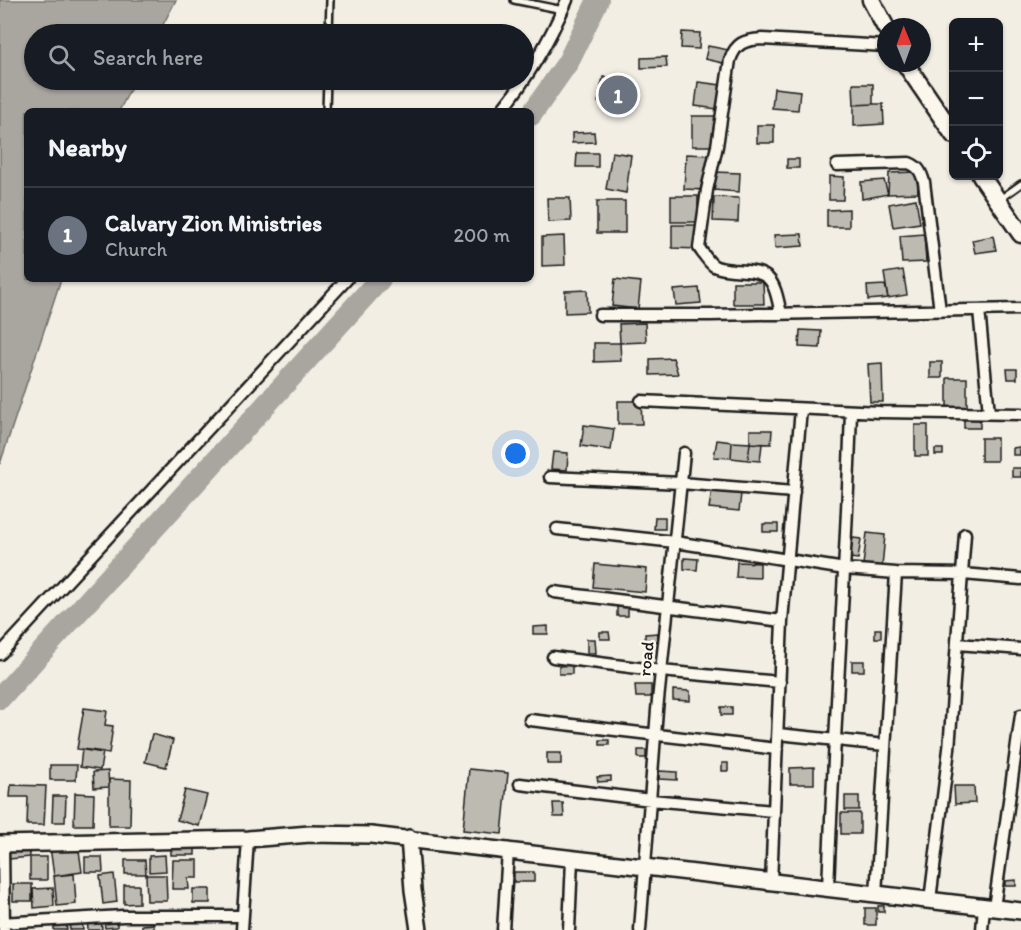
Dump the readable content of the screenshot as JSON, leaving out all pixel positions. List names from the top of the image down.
{
  "streets": {
    "street": ["road"]
  },
  "north": "top",
  "page": {
    "map_buttons": ["+", "−"],
    "search": "Search here",
    "pins": "1",
    "heading": "Nearby",
    "list": [
      {
        "mark": "1",
        "name": "Calvary Zion Ministries",
        "note": "Church",
        "value": "200 m"
      }
    ]
  }
}
